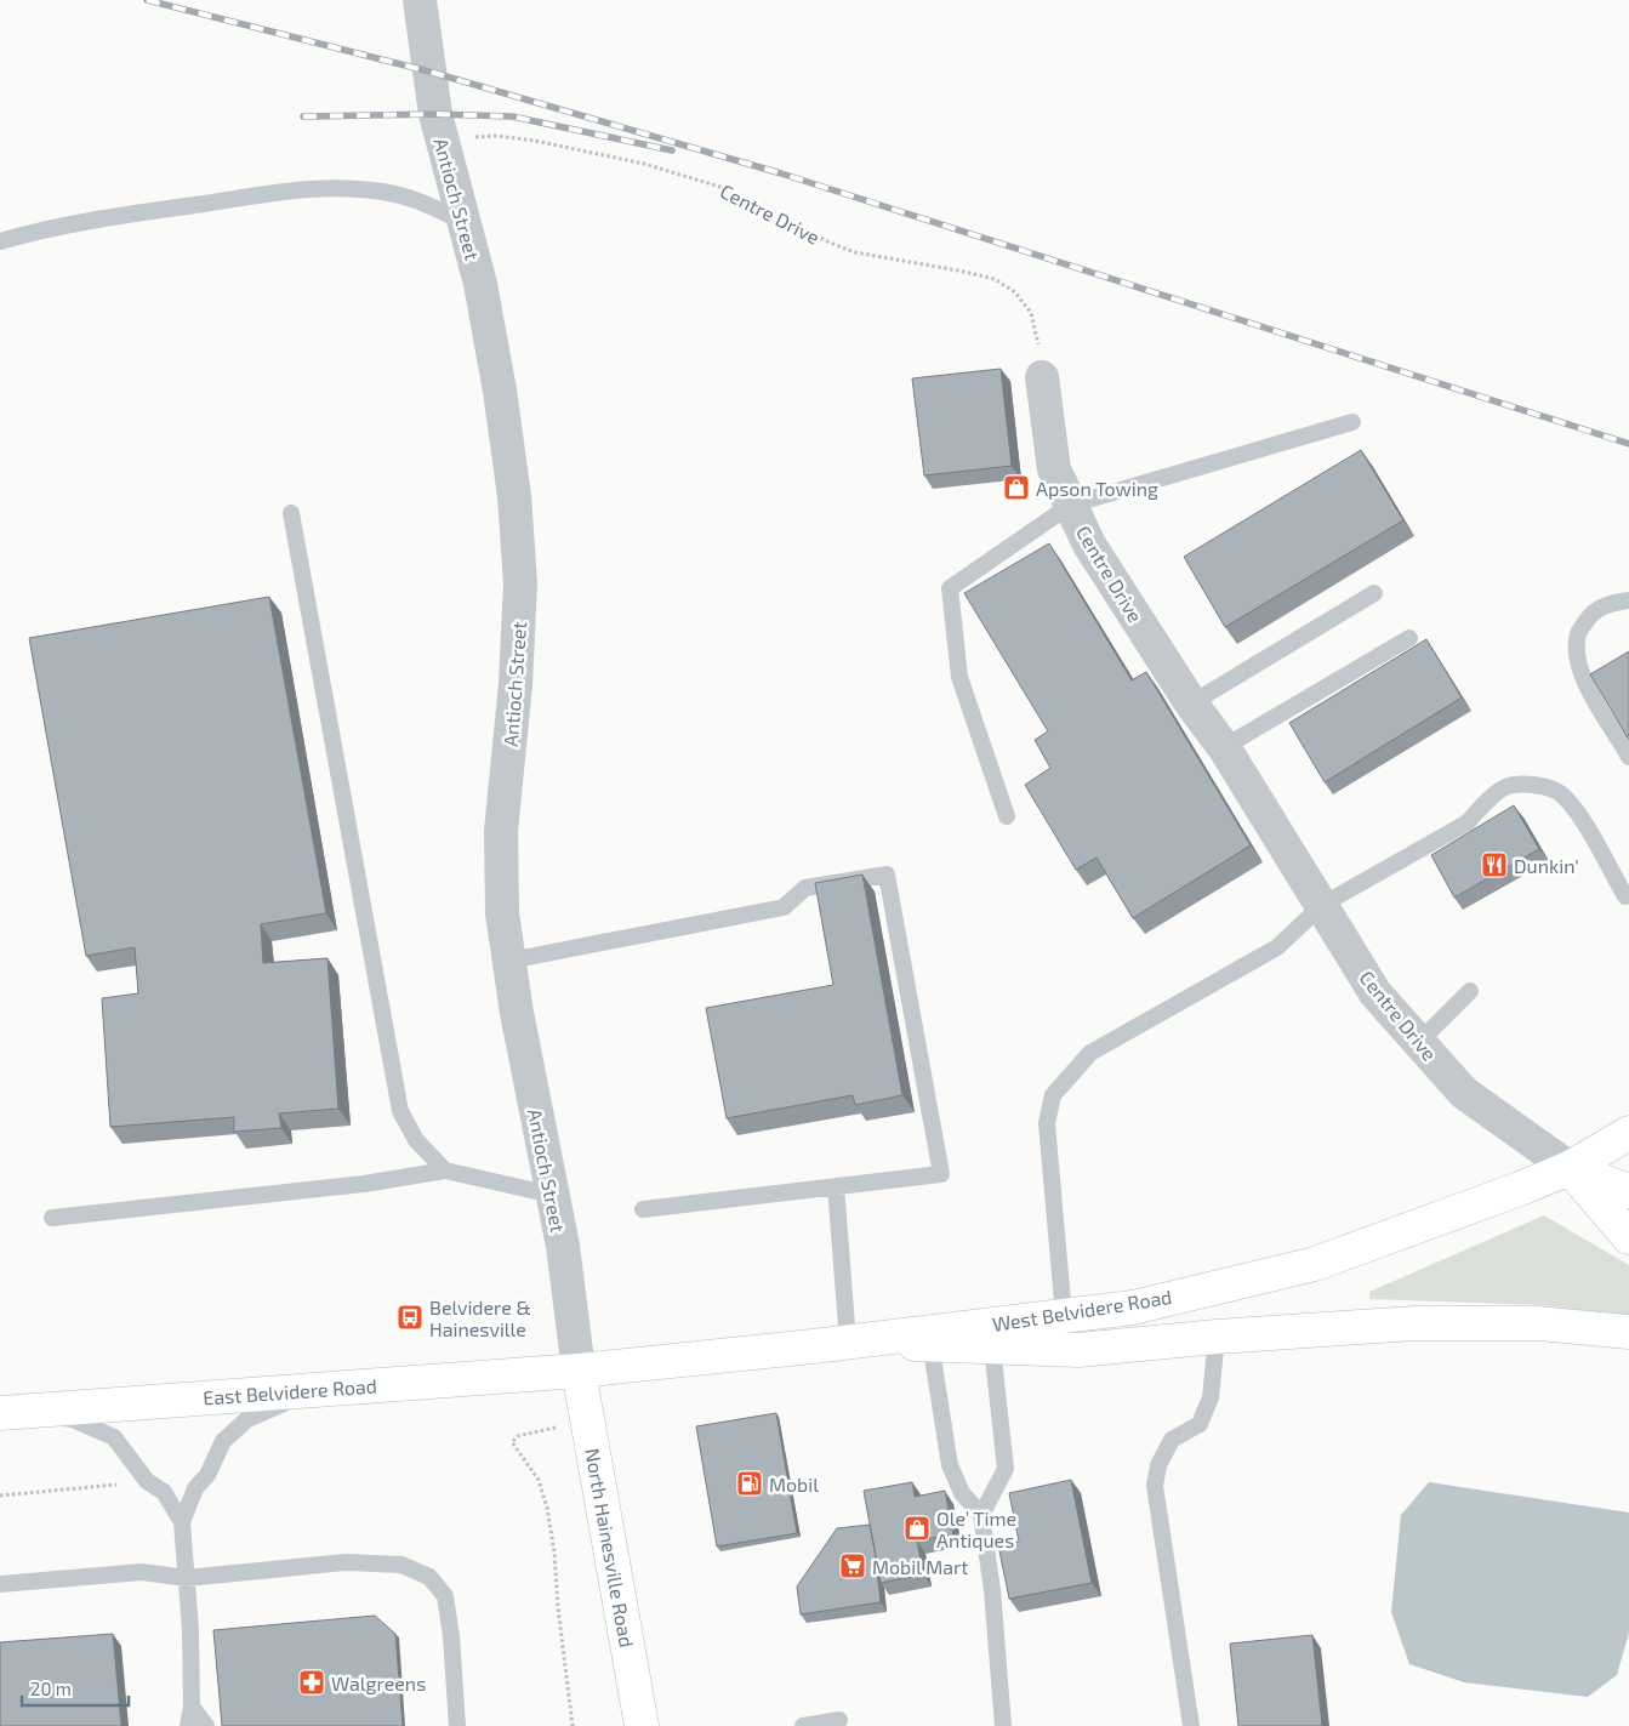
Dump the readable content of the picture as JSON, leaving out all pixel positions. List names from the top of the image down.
{
  "streets": {
    "main road": ["West Belvidere Road", "East Belvidere Road", "North Hainesville Road"],
    "street": ["Antioch Street", "Centre Drive"]
  },
  "crossings": [
    ["Antioch Street", "Centre Drive"],
    ["Antioch Street", "West Belvidere Road"],
    ["Antioch Street", "East Belvidere Road"],
    ["Antioch Street", "North Hainesville Road"],
    ["Centre Drive", "West Belvidere Road"],
    ["West Belvidere Road", "East Belvidere Road"],
    ["West Belvidere Road", "North Hainesville Road"],
    ["East Belvidere Road", "North Hainesville Road"]
  ],
  "places": {
    "shop": ["Apson Towing", "Ole’ Time Antiques"],
    "restaurant": ["Dunkin'"],
    "bus stop": ["Belvidere & Hainesville"],
    "fuel station": ["Mobil"],
    "supermarket": ["Mobil Mart"],
    "pharmacy": ["Walgreens"]
  },
  "scale_bar": "20 m"
}
